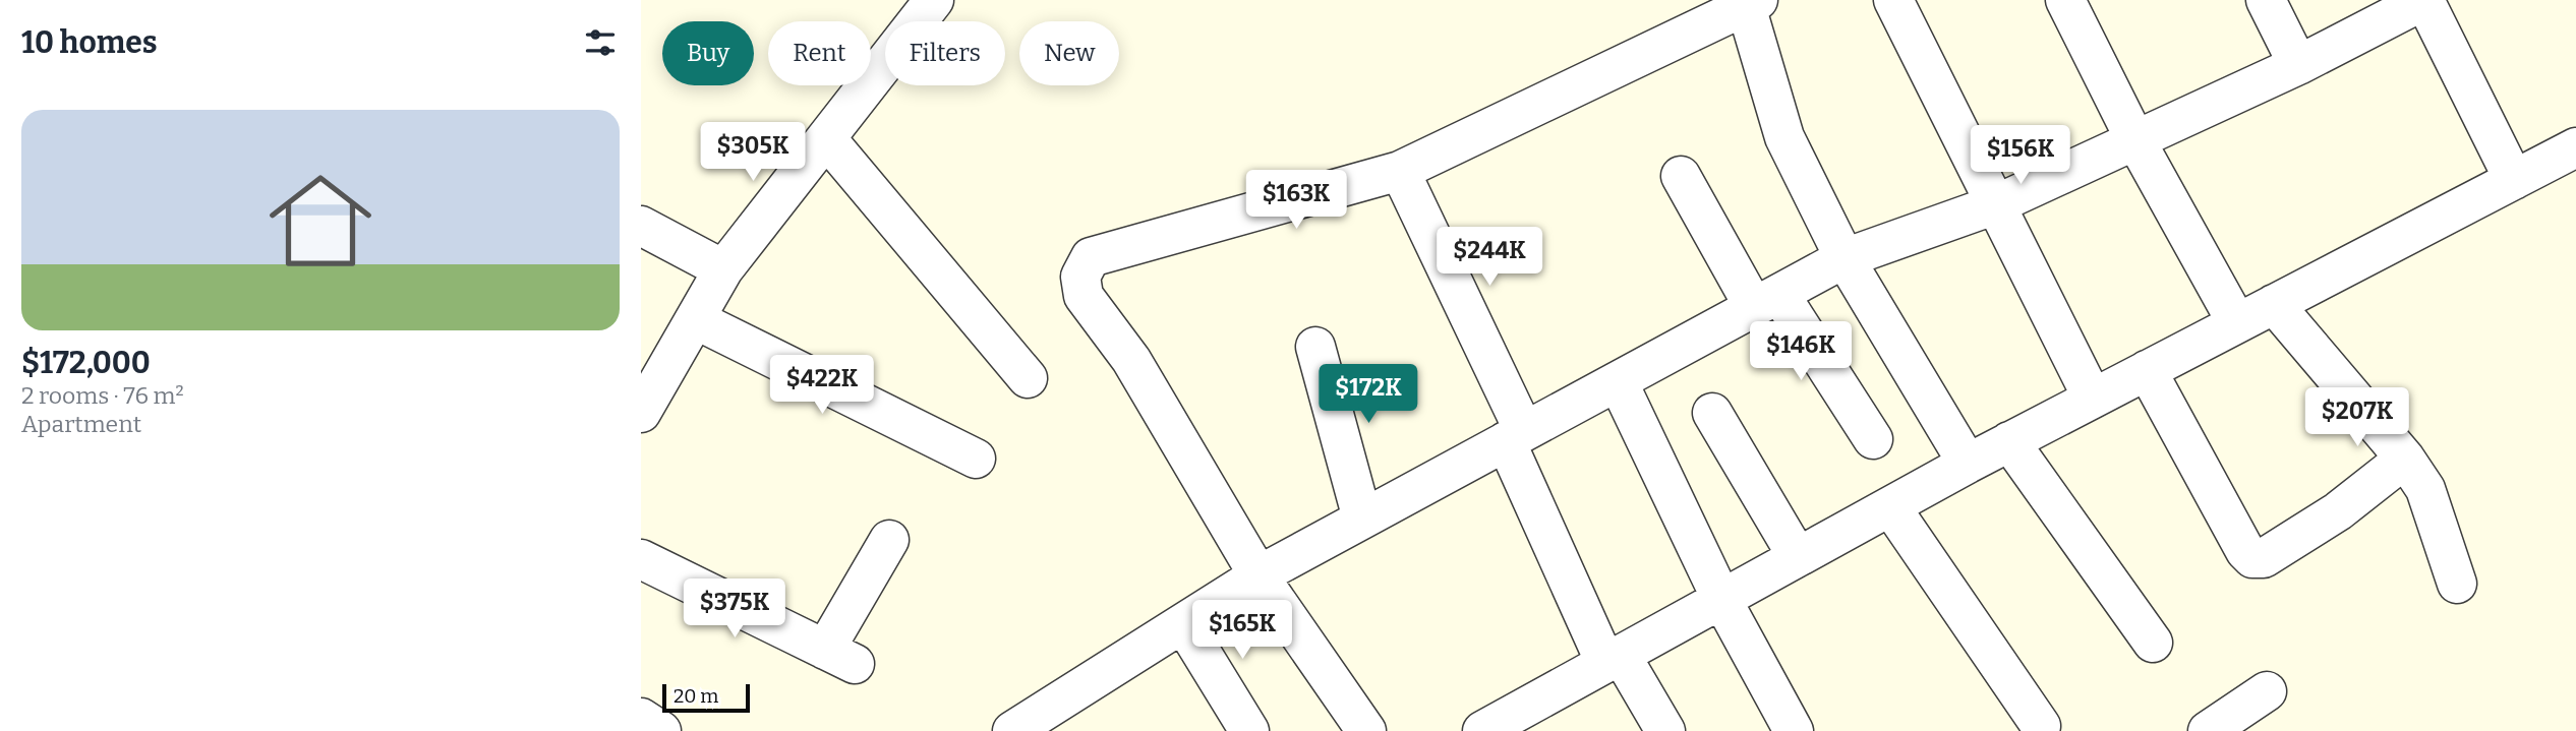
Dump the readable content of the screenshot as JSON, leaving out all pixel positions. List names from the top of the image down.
{
  "scale_bar": "20 m",
  "page": {
    "heading": "10 homes",
    "chip": [
      "Buy",
      "Rent",
      "Filters",
      "New"
    ],
    "list": [
      {
        "name": "$172,000",
        "note": "2 rooms · 76 m² · Apartment"
      }
    ],
    "price": [
      "$305K",
      "$156K",
      "$163K",
      "$244K",
      "$146K",
      "$422K",
      "$172K",
      "$207K",
      "$375K",
      "$165K"
    ],
    "scale": "20 m"
  }
}
